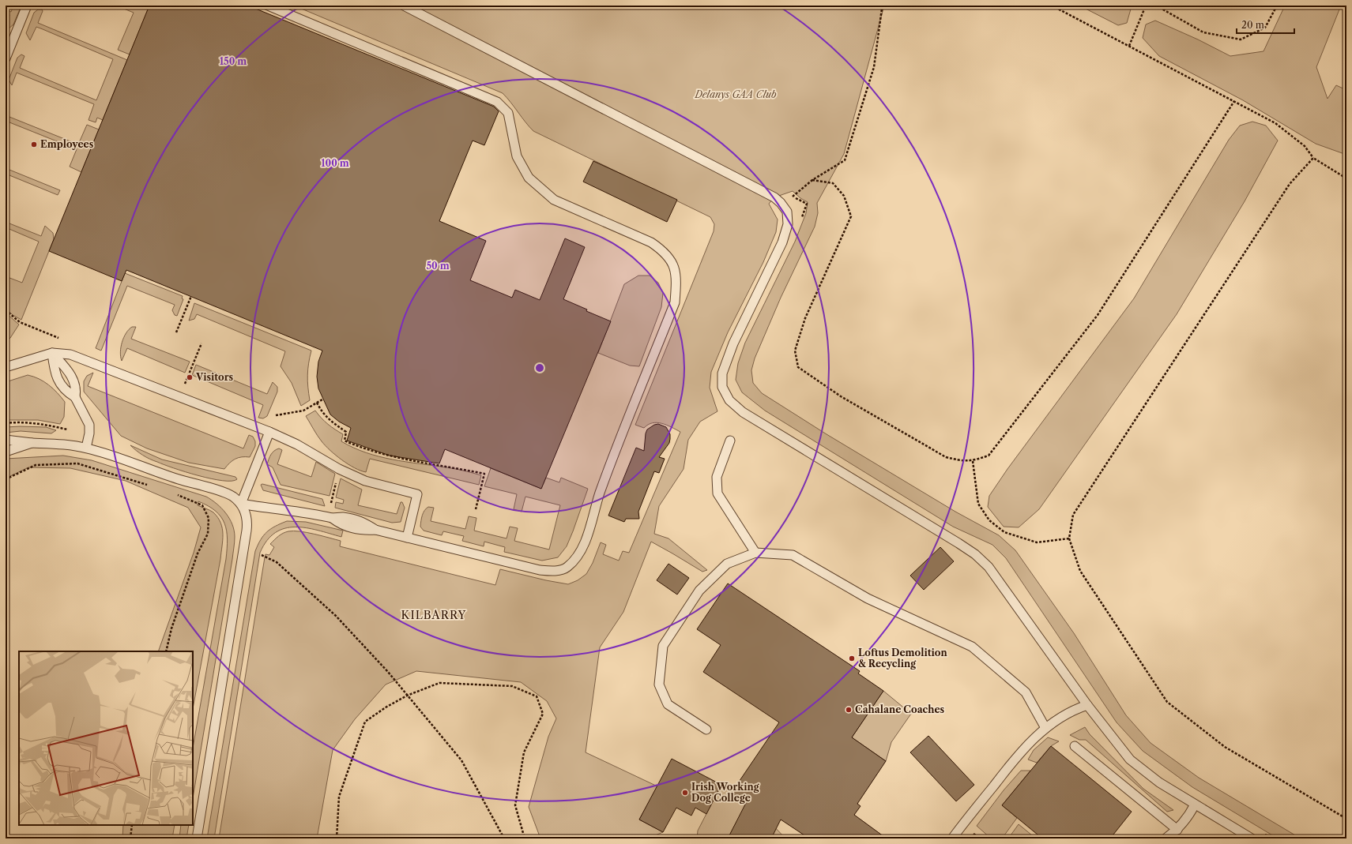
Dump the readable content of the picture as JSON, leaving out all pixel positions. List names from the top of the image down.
{
  "districts": ["KILBARRY"],
  "parks": ["Delanys GAA Club"],
  "places": [
    "Employees",
    "Visitors",
    "Loftus Demolition & Recycling",
    "Cahalane Coaches",
    "Irish Working Dog College"
  ],
  "scale_bar": "20 m",
  "rings": ["150 m", "100 m", "50 m"]
}
